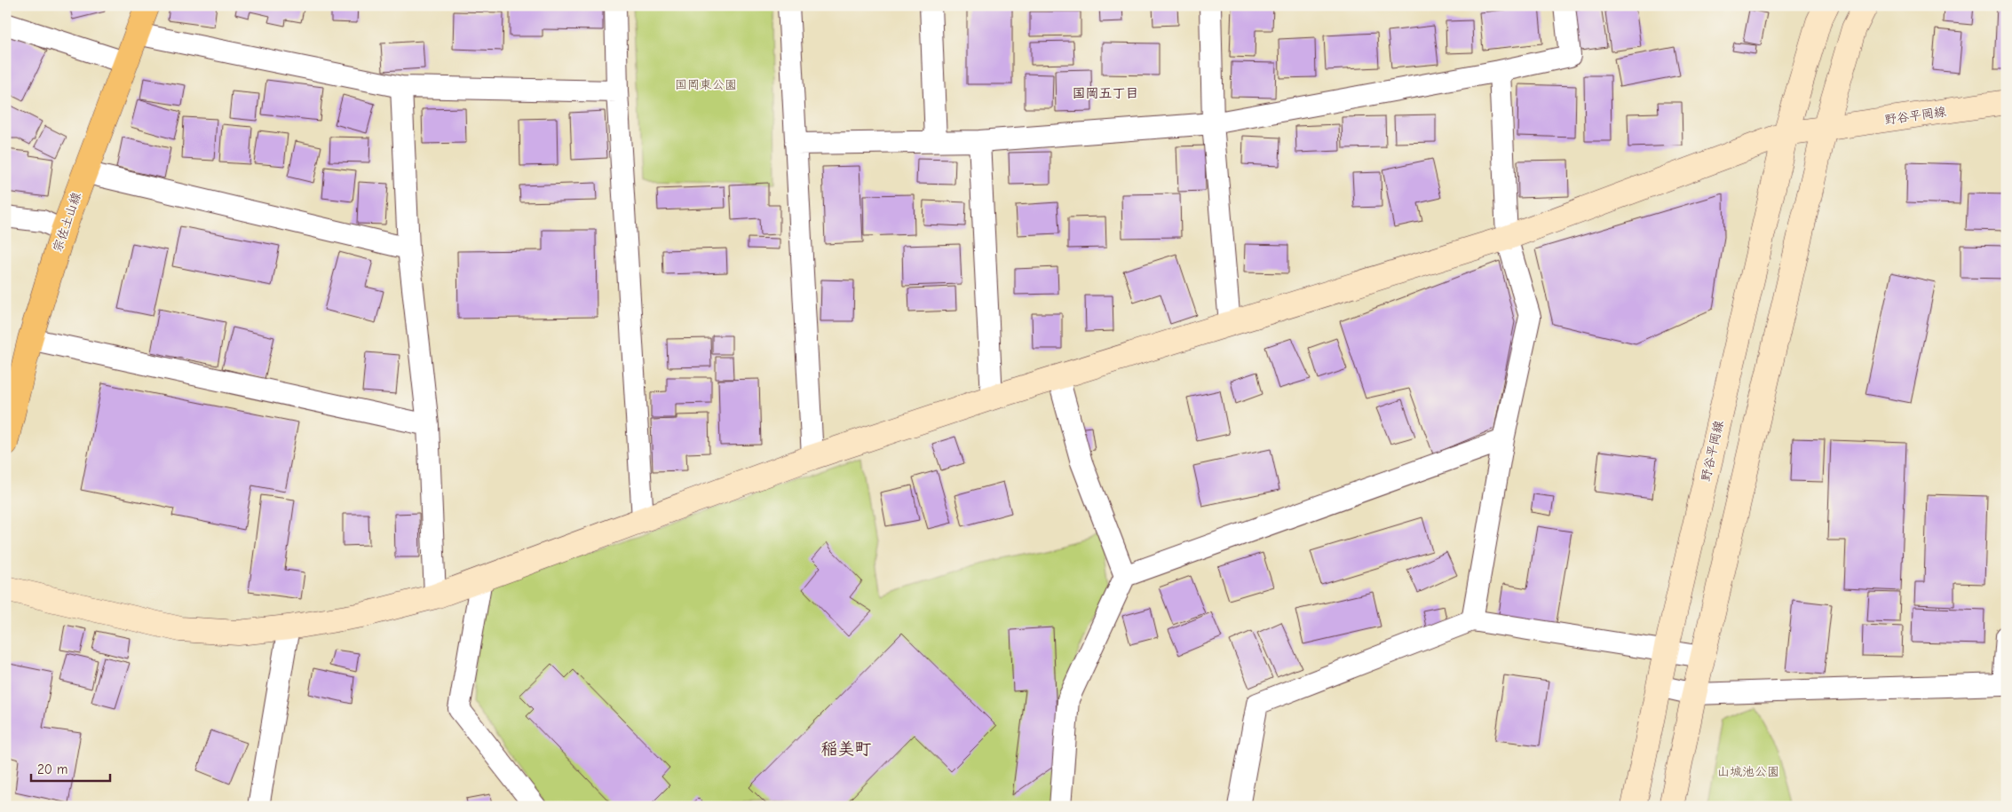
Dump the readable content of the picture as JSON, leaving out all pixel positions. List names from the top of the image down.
{
  "streets": {
    "main road": ["宗佐土山線"],
    "street": ["野谷平岡線"]
  },
  "districts": ["国岡五丁目", "稲美町"],
  "parks": ["国岡東公園", "山城池公園"],
  "scale_bar": "20 m"
}
